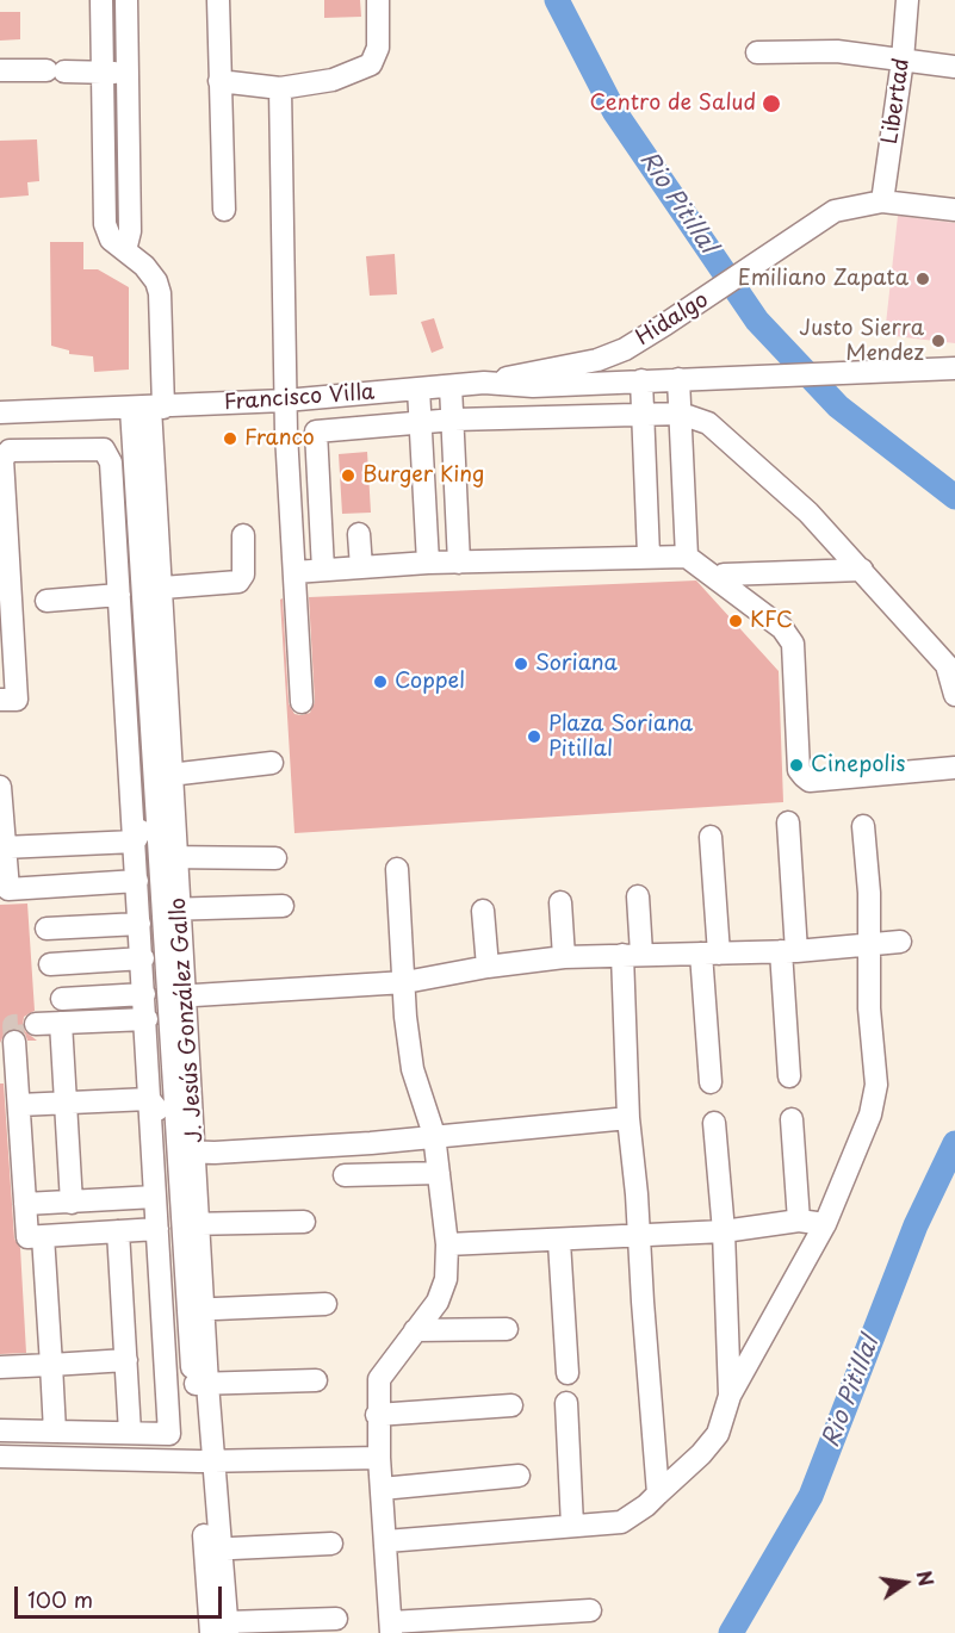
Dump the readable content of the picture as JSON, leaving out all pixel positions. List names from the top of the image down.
{
  "streets": {
    "street": [
      "Libertad",
      "Hidalgo",
      "Francisco Villa",
      "J. Jesús González Gallo"
    ]
  },
  "crossings": [
    ["Libertad", "Hidalgo"],
    ["Hidalgo", "Francisco Villa"],
    ["Francisco Villa", "J. Jesús González Gallo"]
  ],
  "water": ["Rio Pitillal"],
  "places": [
    "Centro de Salud",
    "Emiliano Zapata",
    "Justo Sierra Mendez",
    "Franco",
    "Burger King",
    "KFC",
    "Soriana",
    "Coppel",
    "Plaza Soriana Pitillal",
    "Cinepolis"
  ],
  "scale_bar": "100 m",
  "north": "right"
}
